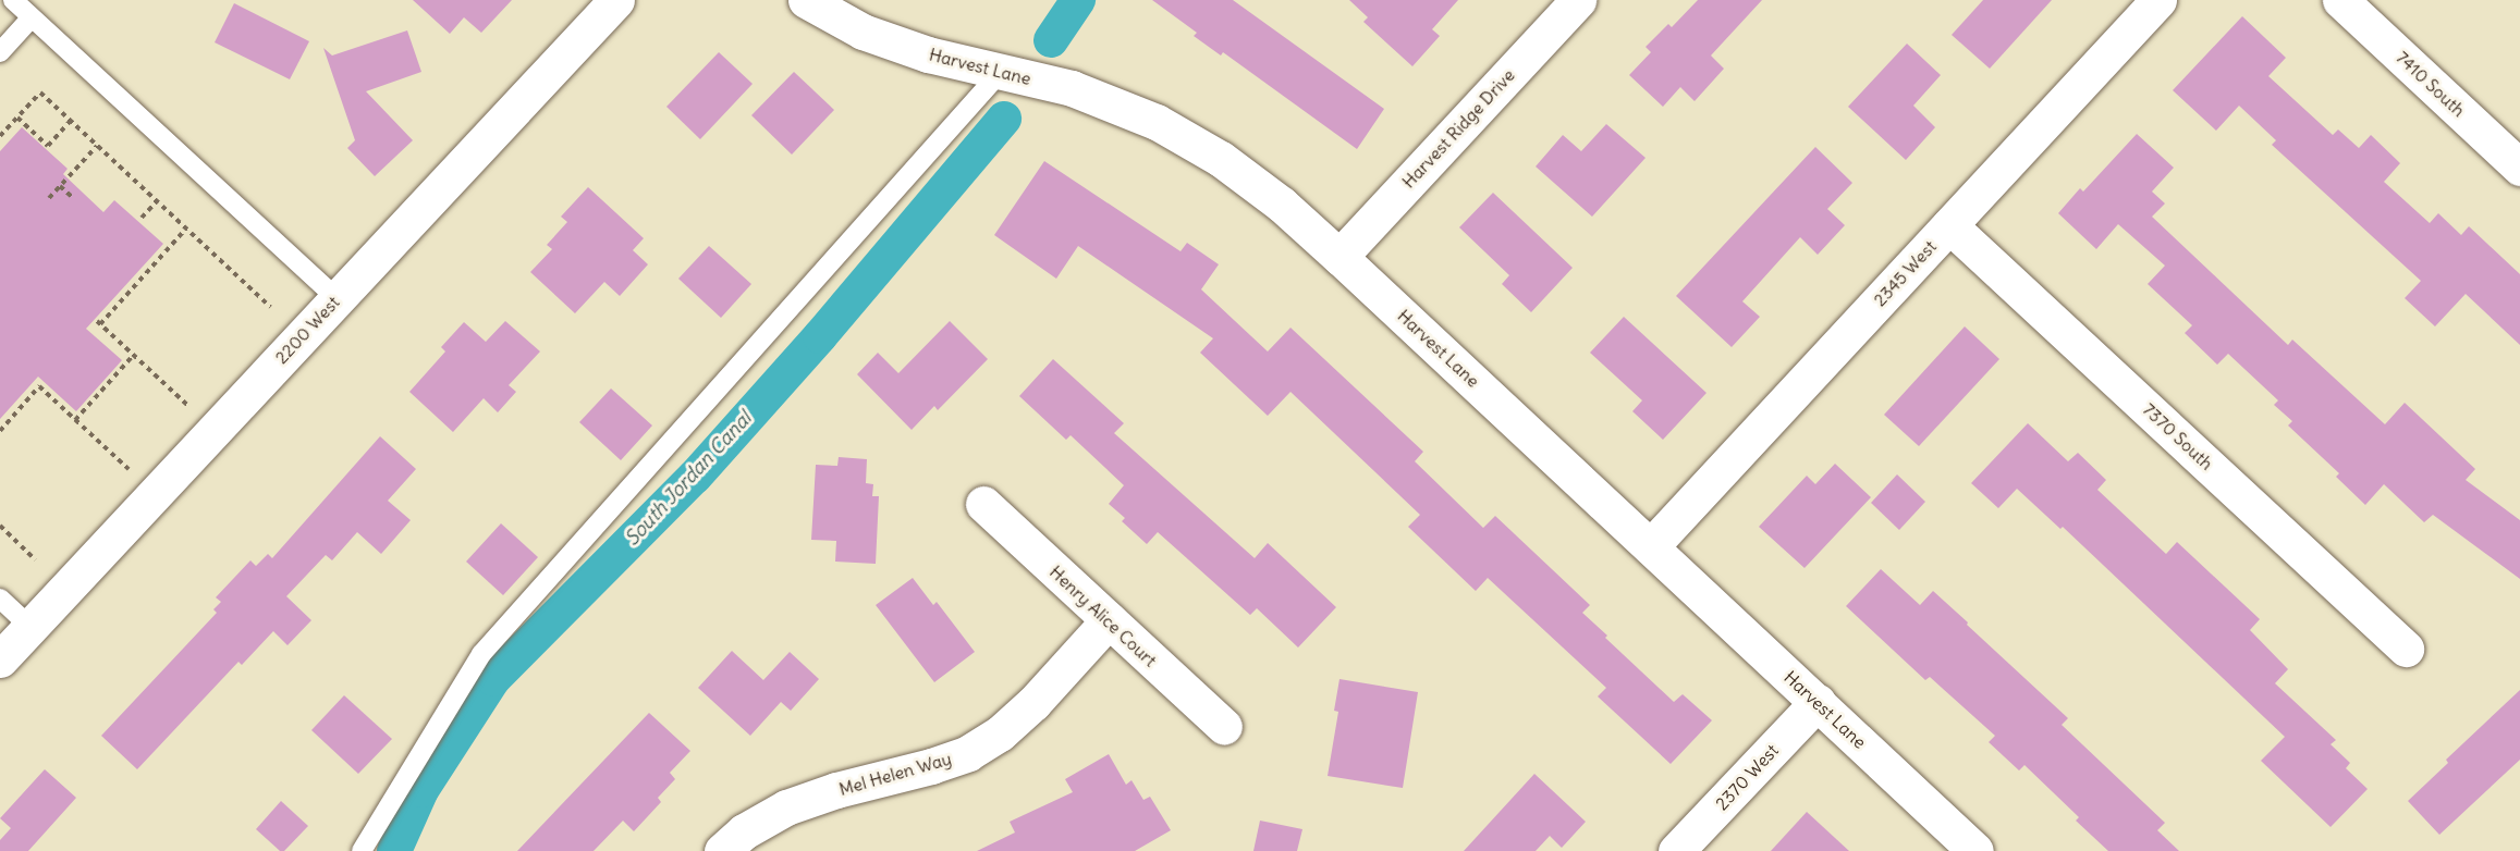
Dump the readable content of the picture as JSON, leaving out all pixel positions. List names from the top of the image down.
{
  "streets": {
    "street": [
      "Harvest Lane",
      "7410 South",
      "Harvest Ridge Drive",
      "2345 West",
      "2200 West",
      "7370 South",
      "Henry Alice Court",
      "Mel Helen Way",
      "2370 West"
    ]
  },
  "crossings": [
    ["Harvest Lane", "Harvest Ridge Drive"],
    ["Harvest Lane", "2345 West"],
    ["Harvest Lane", "2370 West"],
    ["2345 West", "7370 South"],
    ["Henry Alice Court", "Mel Helen Way"]
  ],
  "water": ["South Jordan Canal"]
}
